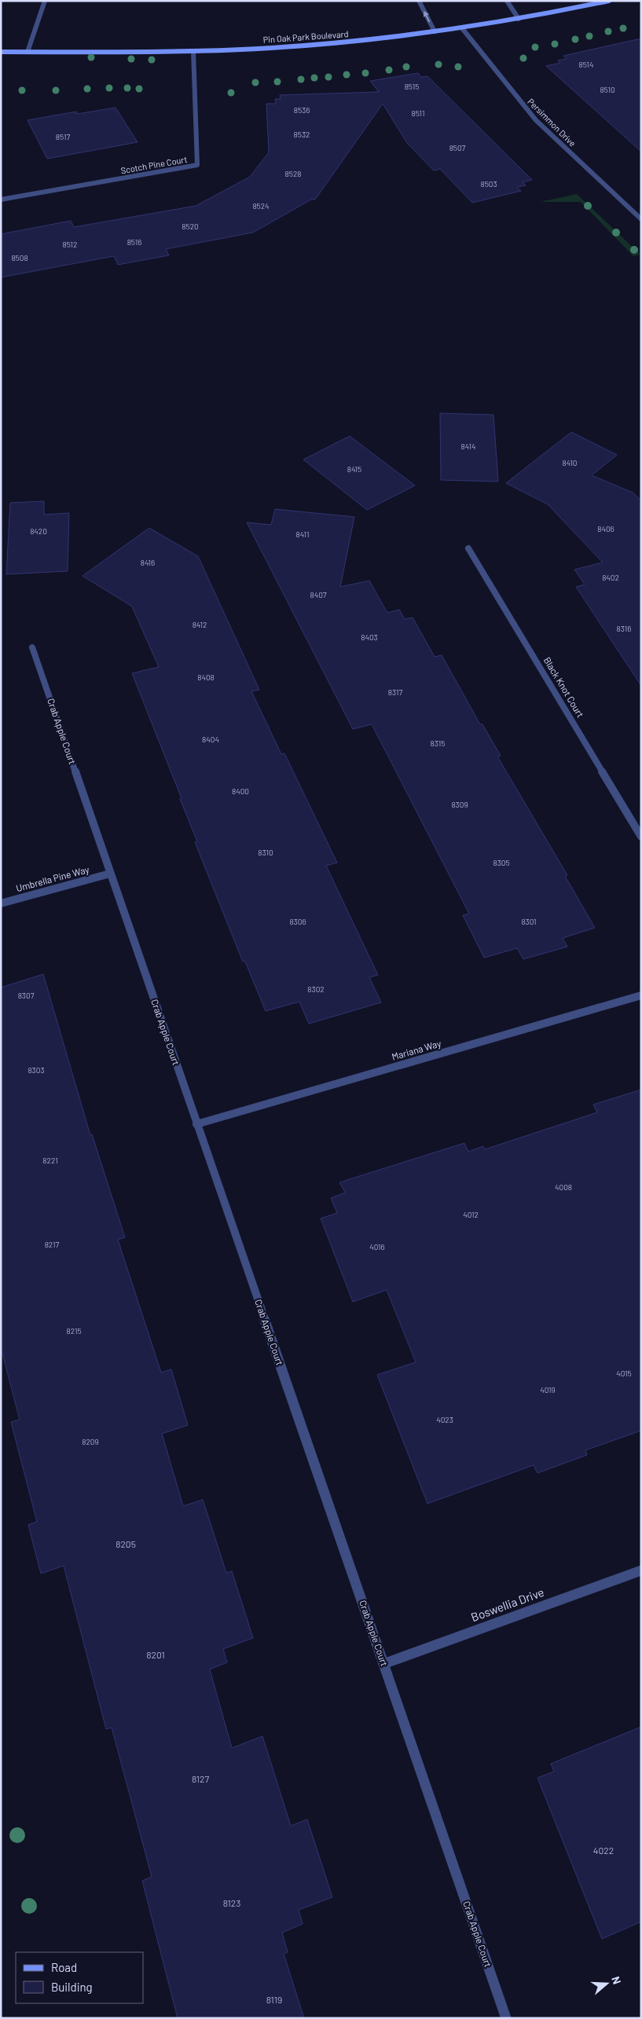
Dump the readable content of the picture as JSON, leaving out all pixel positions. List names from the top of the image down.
{
  "streets": {
    "street": [
      "Pin Oak Park Boulevard",
      "Persimmon Drive",
      "Scotch Pine Court",
      "Black Knot Court",
      "Crab Apple Court",
      "Umbrella Pine Way",
      "Mariana Way",
      "Boswellia Drive"
    ]
  },
  "crossings": [
    ["Pin Oak Park Boulevard", "Persimmon Drive"],
    ["Pin Oak Park Boulevard", "Scotch Pine Court"],
    ["Crab Apple Court", "Umbrella Pine Way"],
    ["Crab Apple Court", "Mariana Way"],
    ["Crab Apple Court", "Boswellia Drive"]
  ],
  "house_numbers": [
    "8514",
    "8515",
    "8510",
    "8536",
    "8511",
    "8532",
    "8517",
    "8507",
    "8528",
    "8503",
    "8524",
    "8520",
    "8516",
    "8512",
    "8508",
    "8414",
    "8410",
    "8415",
    "8406",
    "8420",
    "8411",
    "8416",
    "8402",
    "8407",
    "8412",
    "8316",
    "8403",
    "8408",
    "8317",
    "8404",
    "8315",
    "8400",
    "8309",
    "8310",
    "8305",
    "8306",
    "8301",
    "8302",
    "8307",
    "8303",
    "8221",
    "4008",
    "4012",
    "8217",
    "4016",
    "8215",
    "4015",
    "4019",
    "4023",
    "8209",
    "8205",
    "8201",
    "8127",
    "4022",
    "8123",
    "8119"
  ],
  "legend": ["Road", "Building"],
  "north": "right"
}
